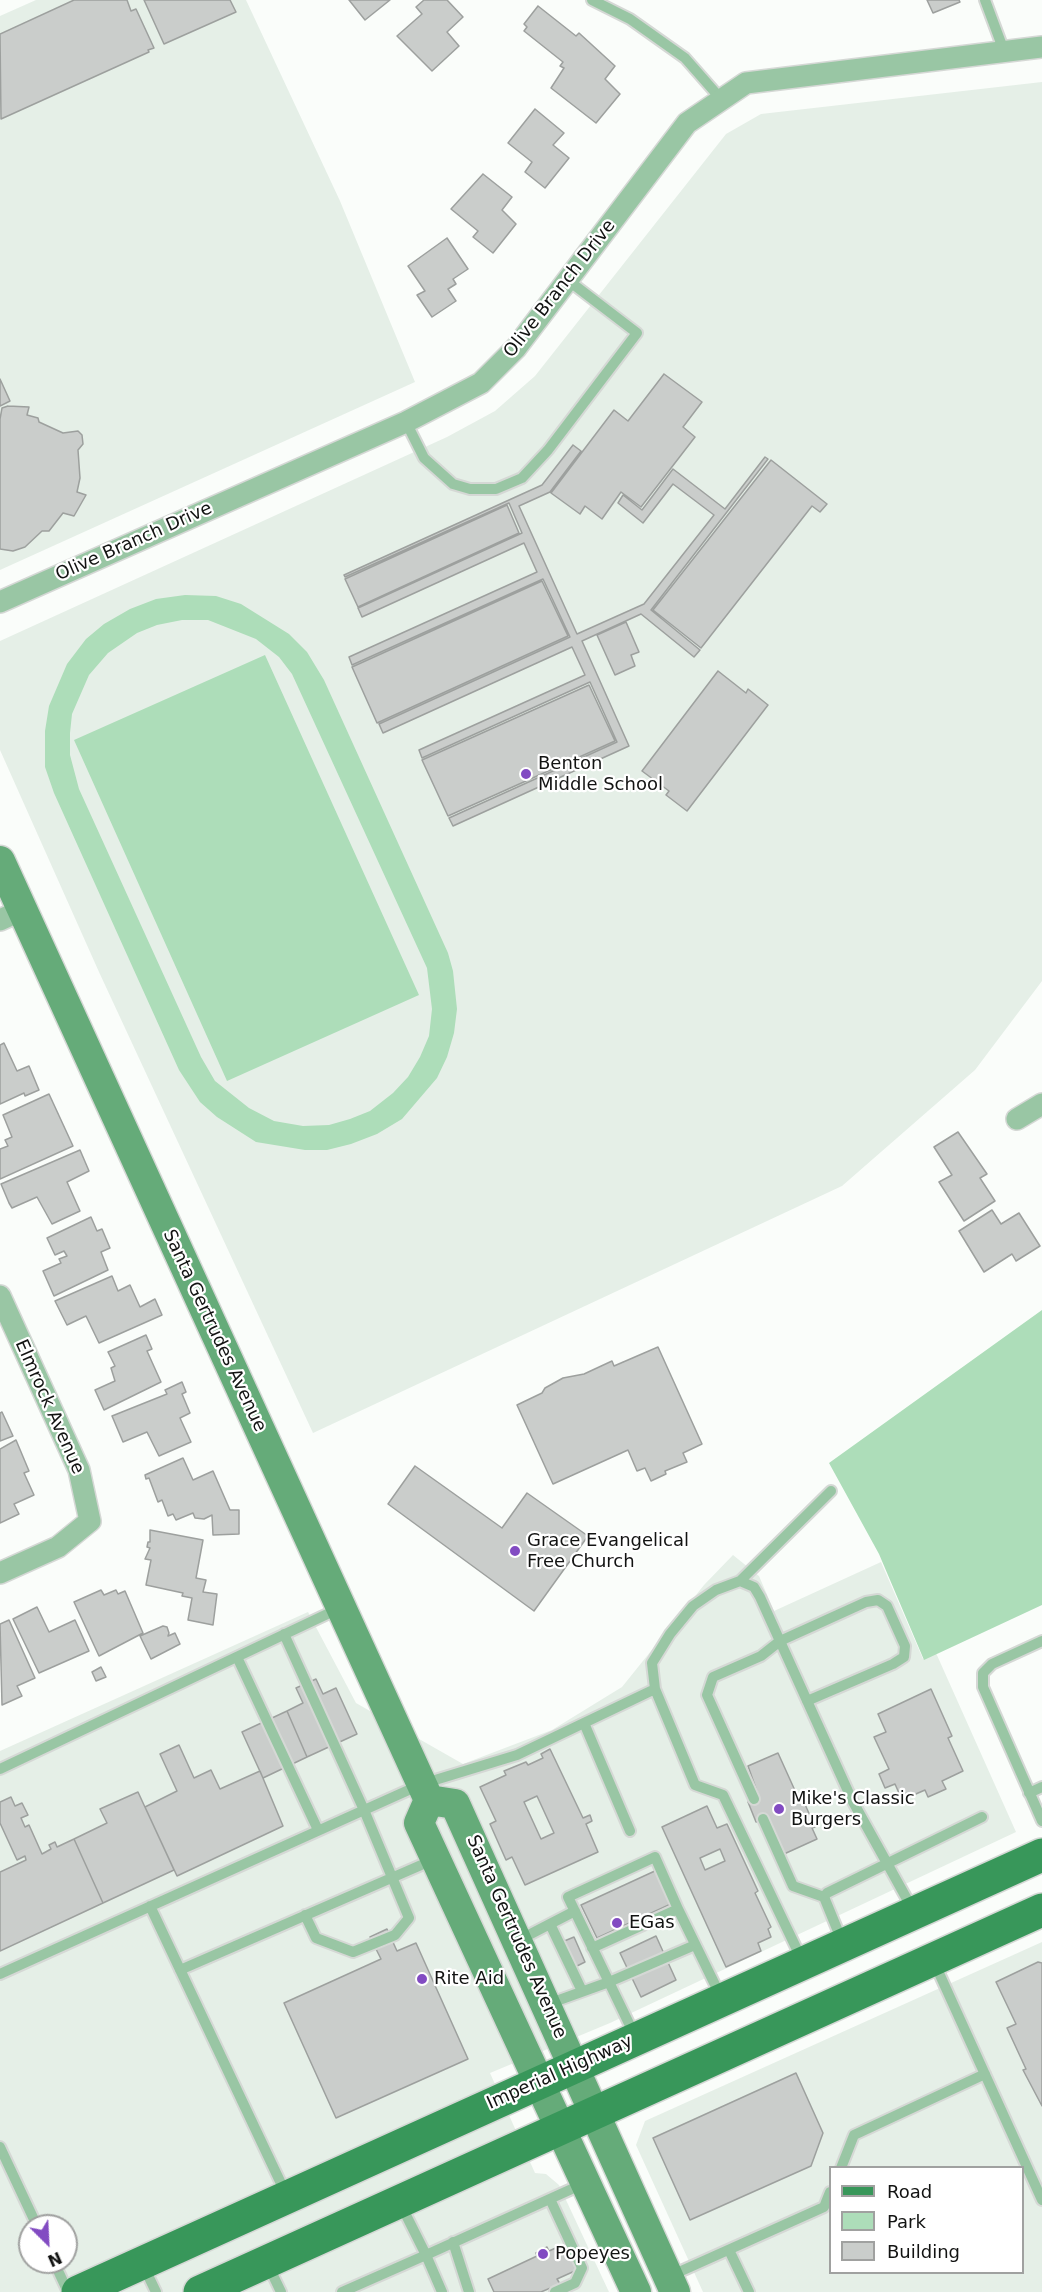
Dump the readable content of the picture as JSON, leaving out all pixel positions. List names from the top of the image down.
{
  "streets": {
    "main road": ["Santa Gertrudes Avenue", "Imperial Highway"],
    "street": ["Olive Branch Drive", "Elmrock Avenue"]
  },
  "crossings": [
    ["Santa Gertrudes Avenue", "Imperial Highway"]
  ],
  "places": [
    "Benton Middle School",
    "Grace Evangelical Free Church",
    "Mike's Classic Burgers",
    "EGas",
    "Rite Aid",
    "Popeyes"
  ],
  "legend": ["Road", "Park", "Building"],
  "north": "bottom right"
}
